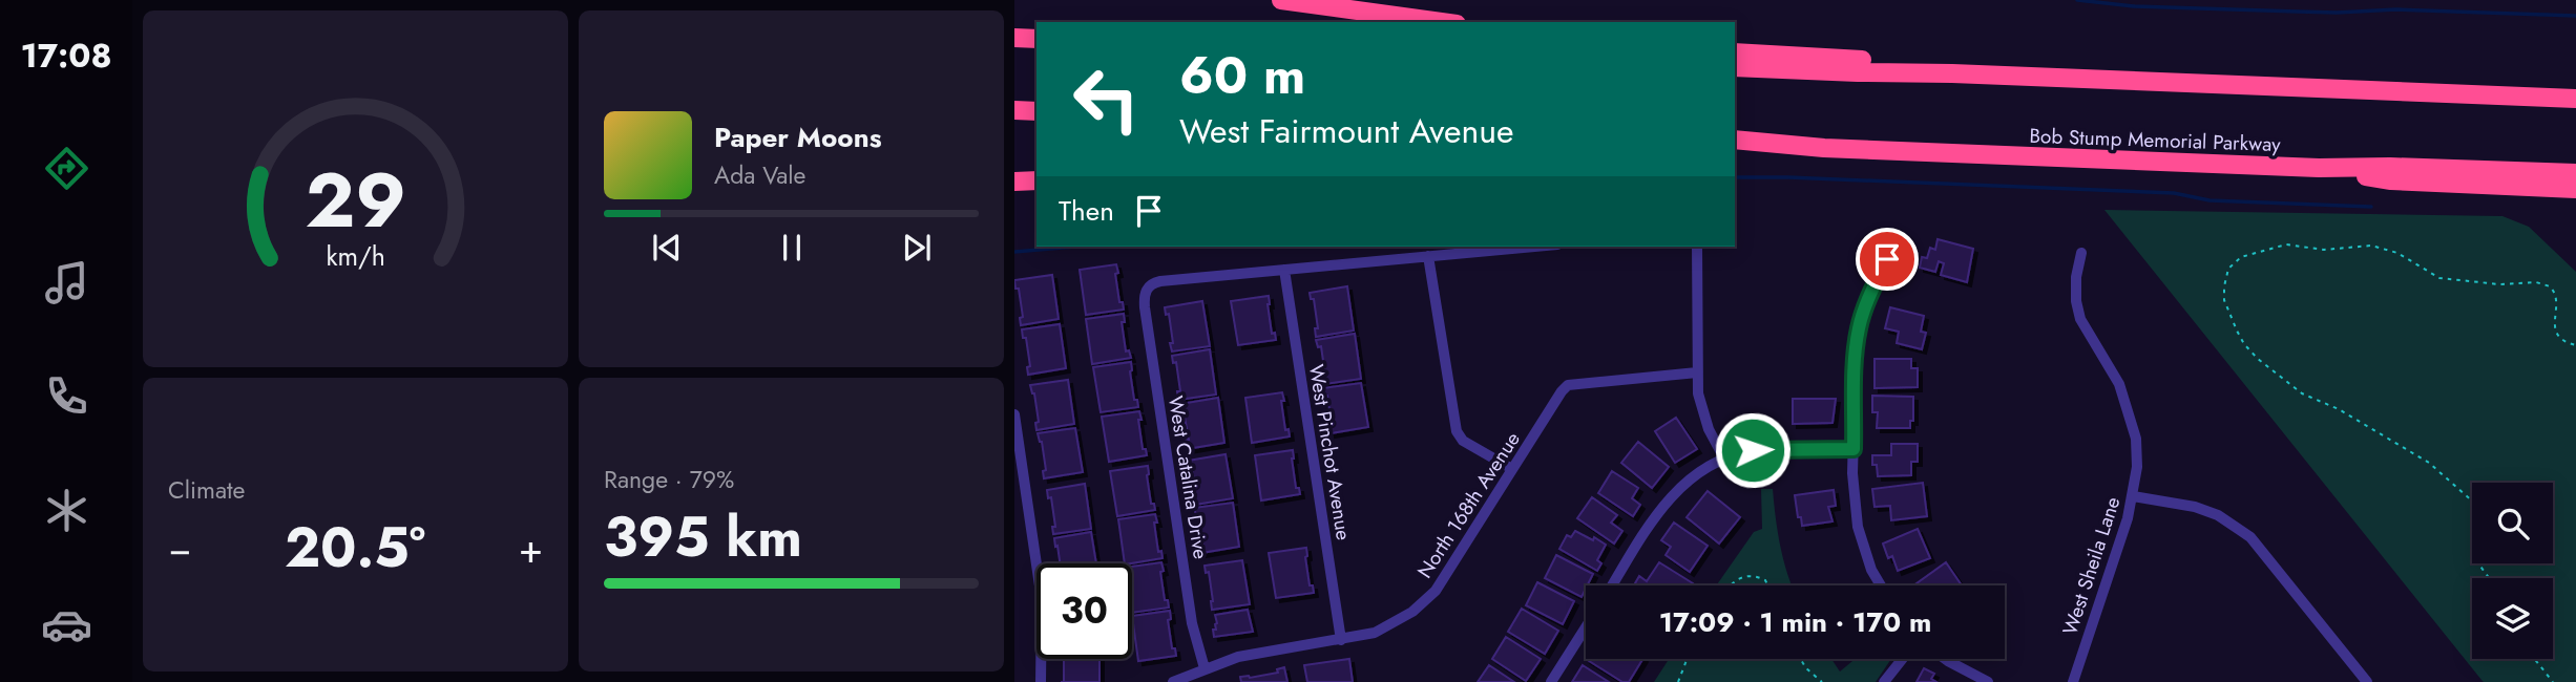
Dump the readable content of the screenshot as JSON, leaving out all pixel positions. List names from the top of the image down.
{
  "streets": {
    "highway": ["Bob Stump Memorial Parkway"],
    "street": [
      "West Pinchot Avenue",
      "West Catalina Drive",
      "North 168th Avenue",
      "West Sheila Lane"
    ]
  },
  "crossings": [
    ["West Pinchot Avenue", "West Catalina Drive"],
    ["West Pinchot Avenue", "North 168th Avenue"],
    ["West Catalina Drive", "North 168th Avenue"]
  ],
  "page": {
    "tabs": "17:08",
    "turn": ["60 m", "West Fairmount Avenue"],
    "song": ["Paper Moons", "Ada Vale"],
    "then": "Then",
    "tile": [
      "Climate",
      ["Range · 79%", "395 km"]
    ],
    "heat": ["−", "20.5°", "+"],
    "limit": "30",
    "trip": "17:09 · 1 min · 170 m",
    "gauge": ["29", "km/h"]
  }
}
